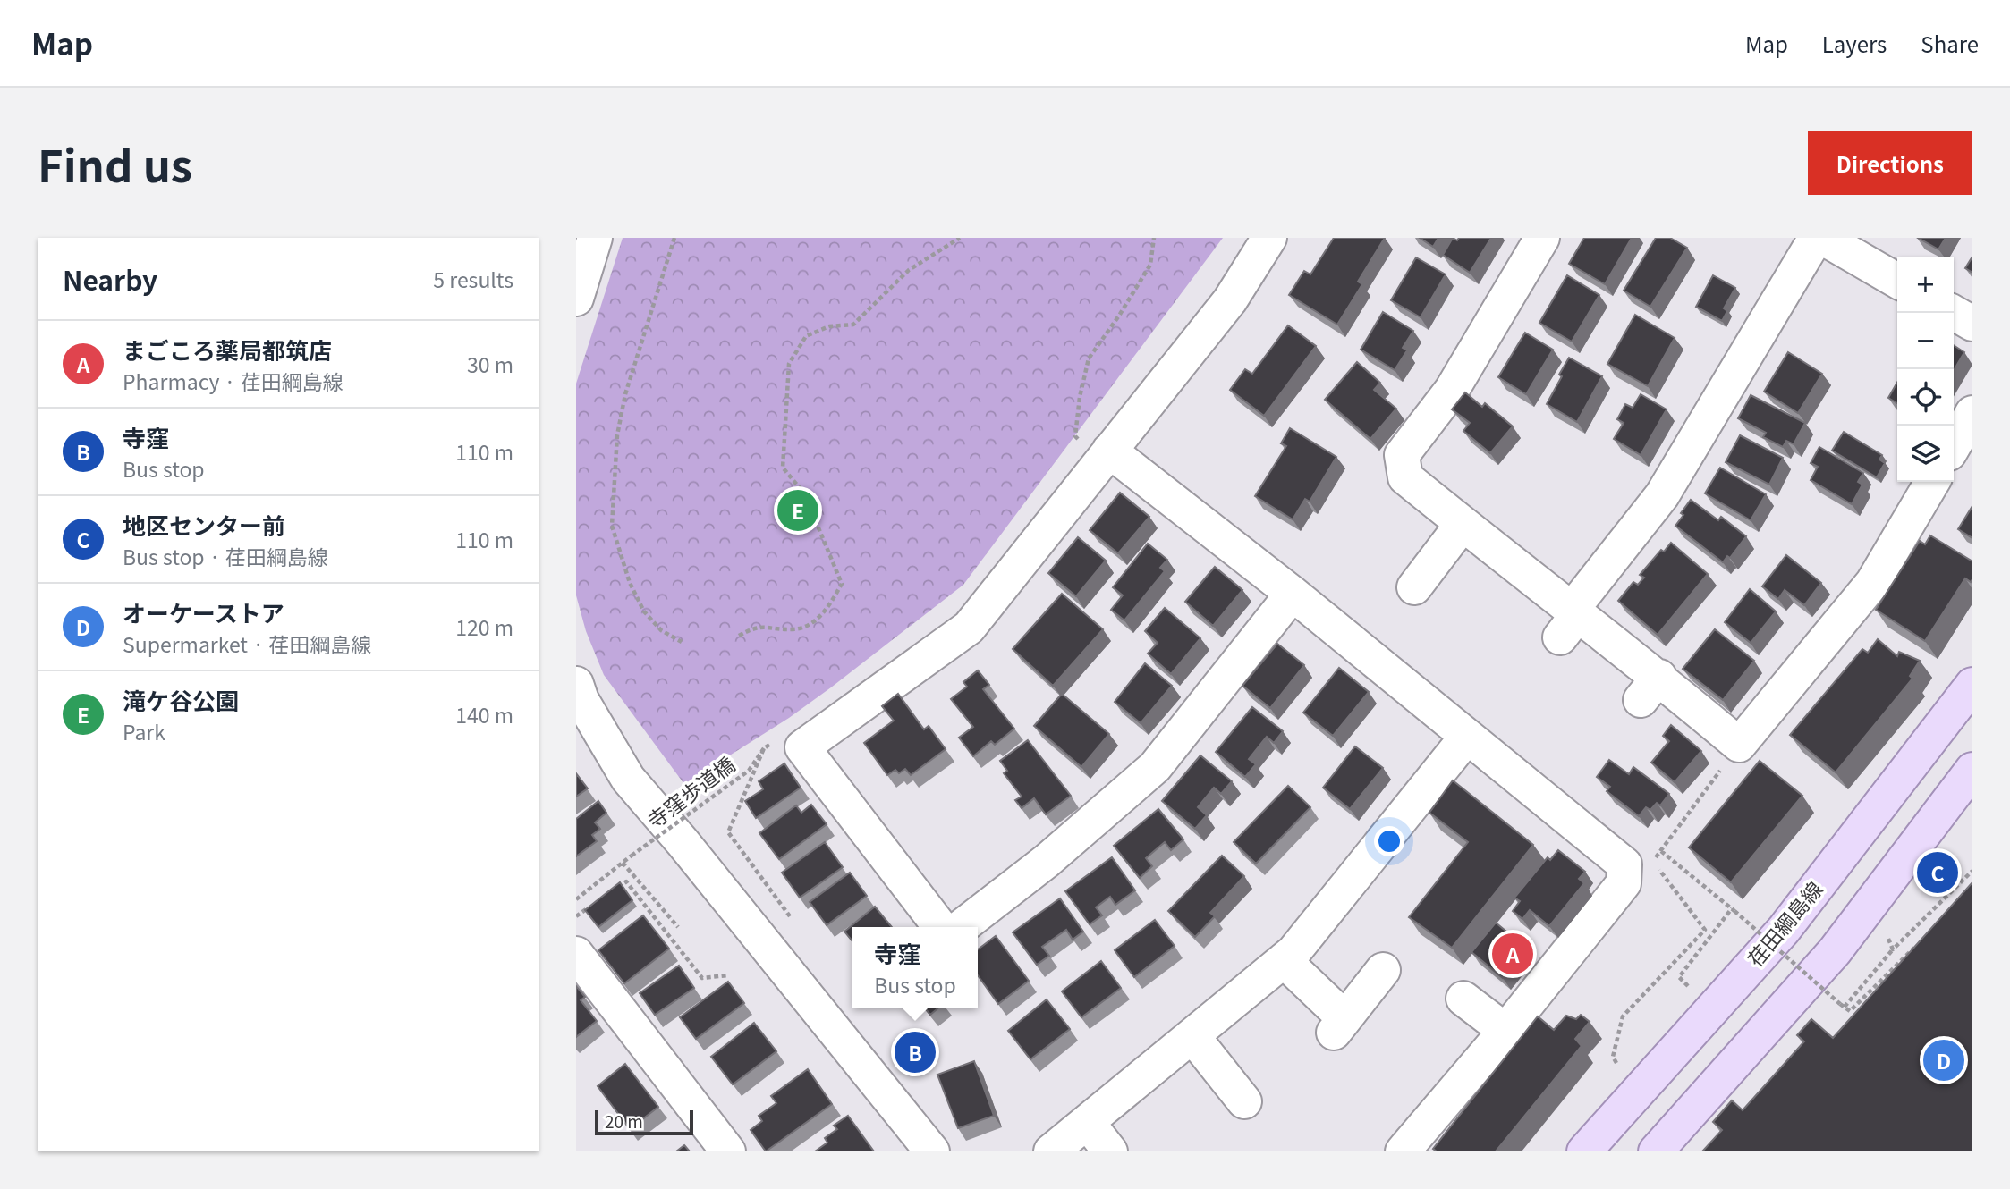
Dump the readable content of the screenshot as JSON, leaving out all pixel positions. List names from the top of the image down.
{
  "streets": {
    "main road": ["荏田綱島線"],
    "path": ["寺窪歩道橋"]
  },
  "scale_bar": "20 m",
  "page": {
    "header": "Map",
    "nav": ["Map", "Layers", "Share"],
    "title": "Find us",
    "buttons": "Directions",
    "heading": ["Nearby", "5 results"],
    "map_buttons": ["+", "−"],
    "list": [
      {
        "mark": "A",
        "name": "まごころ薬局都筑店",
        "note": "Pharmacy · 荏田綱島線",
        "value": "30 m"
      },
      {
        "mark": "B",
        "name": "寺窪",
        "note": "Bus stop",
        "value": "110 m"
      },
      {
        "mark": "C",
        "name": "地区センター前",
        "note": "Bus stop · 荏田綱島線",
        "value": "110 m"
      },
      {
        "mark": "D",
        "name": "オーケーストア",
        "note": "Supermarket · 荏田綱島線",
        "value": "120 m"
      },
      {
        "mark": "E",
        "name": "滝ケ谷公園",
        "note": "Park",
        "value": "140 m"
      }
    ],
    "pins": [
      "E",
      "C",
      "A",
      "B",
      "D"
    ],
    "popup": ["寺窪", "Bus stop"],
    "scale": "20 m"
  }
}
